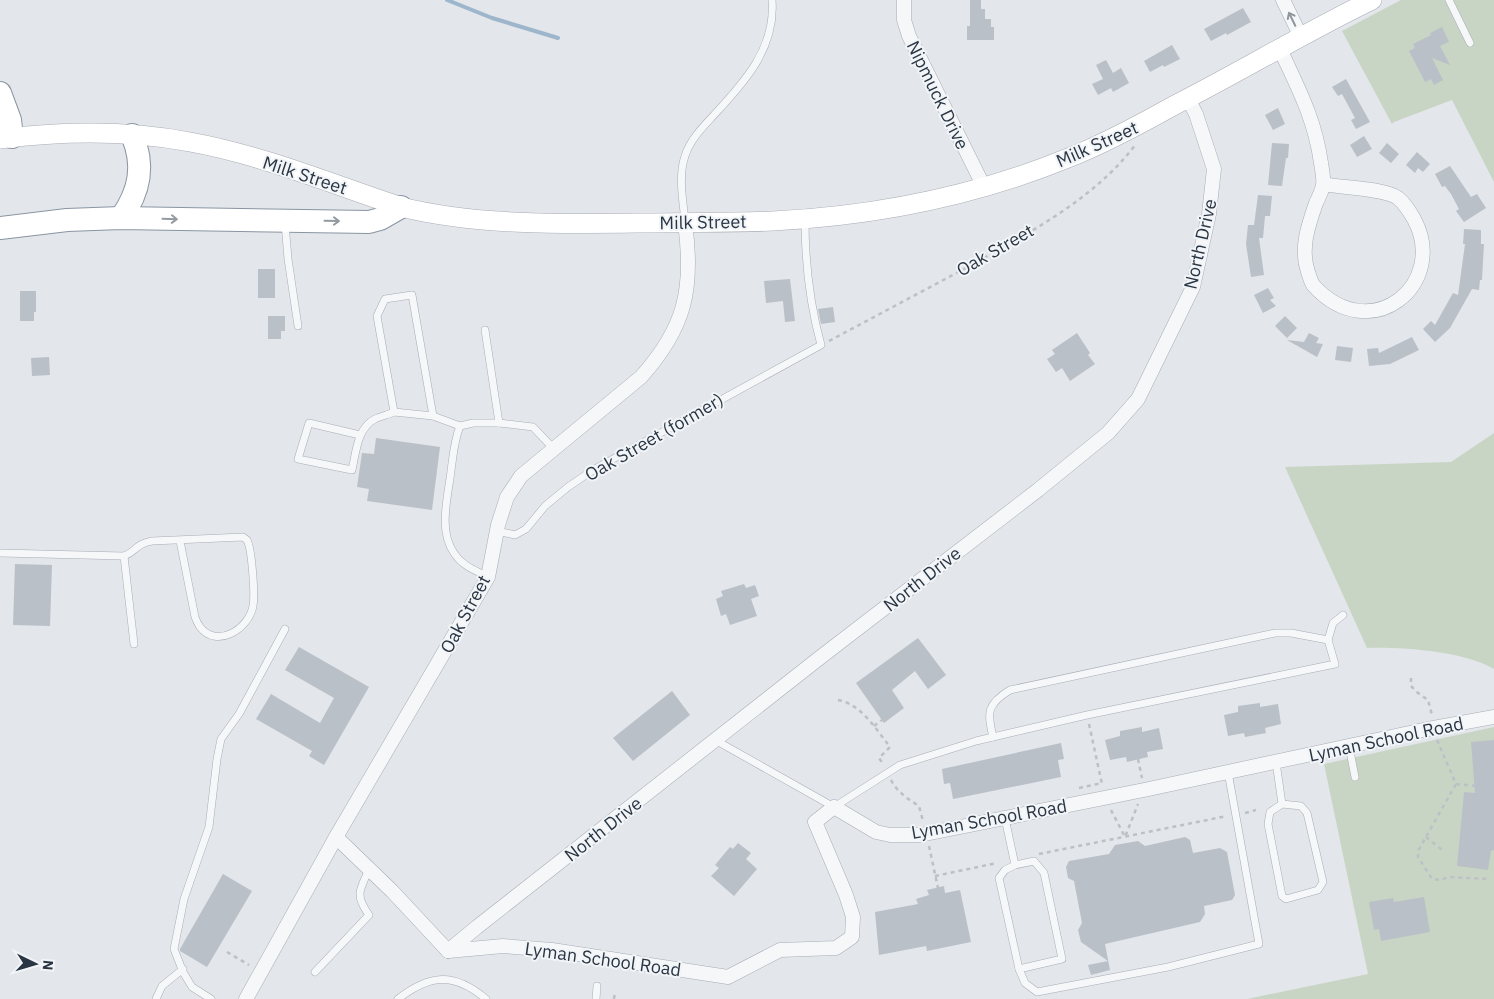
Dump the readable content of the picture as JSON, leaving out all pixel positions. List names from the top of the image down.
{
  "streets": {
    "main road": ["Milk Street"],
    "street": [
      "Nipmuck Drive",
      "North Drive",
      "Oak Street",
      "Lyman School Road"
    ],
    "lane": ["Oak Street (former)"]
  },
  "crossings": [
    ["Nipmuck Drive", "Milk Street"],
    ["Milk Street", "North Drive"],
    ["Milk Street", "Oak Street"],
    ["North Drive", "Lyman School Road"],
    ["Oak Street", "Oak Street (former)"]
  ],
  "north": "right"
}
